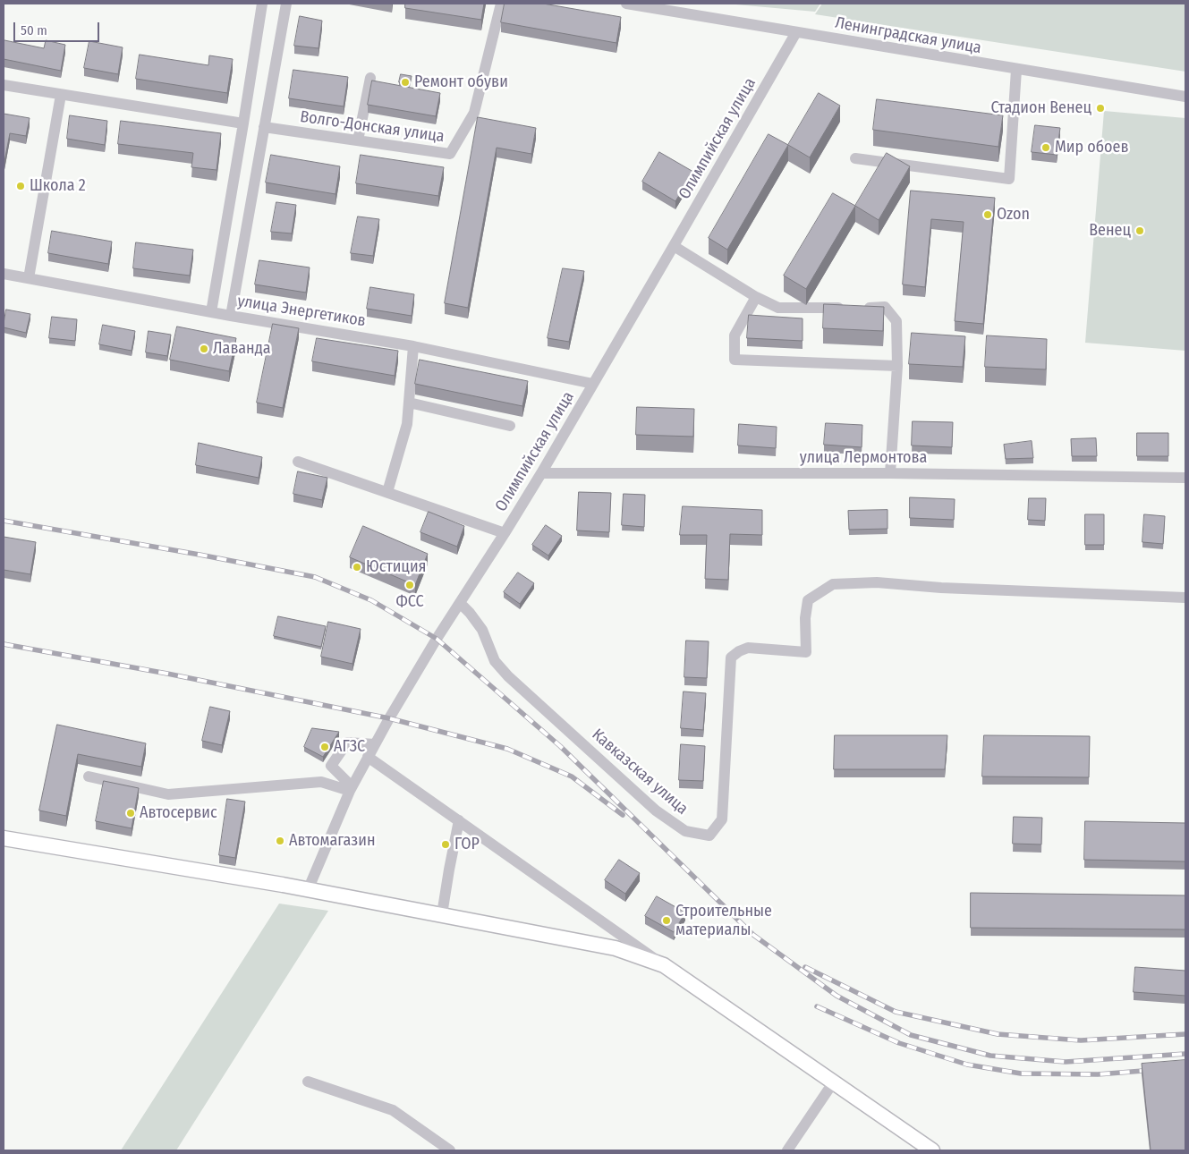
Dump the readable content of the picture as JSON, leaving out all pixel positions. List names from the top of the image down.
{
  "streets": {
    "street": [
      "Ленинградская улица",
      "Волго-Донская улица",
      "Олимпийская улица",
      "улица Энергетиков",
      "улица Лермонтова",
      "Кавказская улица"
    ]
  },
  "crossings": [
    ["Ленинградская улица", "Олимпийская улица"],
    ["Олимпийская улица", "улица Энергетиков"],
    ["Олимпийская улица", "улица Лермонтова"],
    ["Олимпийская улица", "Кавказская улица"]
  ],
  "places": [
    "Ремонт обуви",
    "Стадион Венец",
    "Мир обоев",
    "Школа 2",
    "Ozon",
    "Венец",
    "Лаванда",
    "Юстиция",
    "ФСС",
    "АГЗС",
    "Автосервис",
    "Автомагазин",
    "ГОР",
    "Строительные материалы"
  ],
  "scale_bar": "50 m"
}
